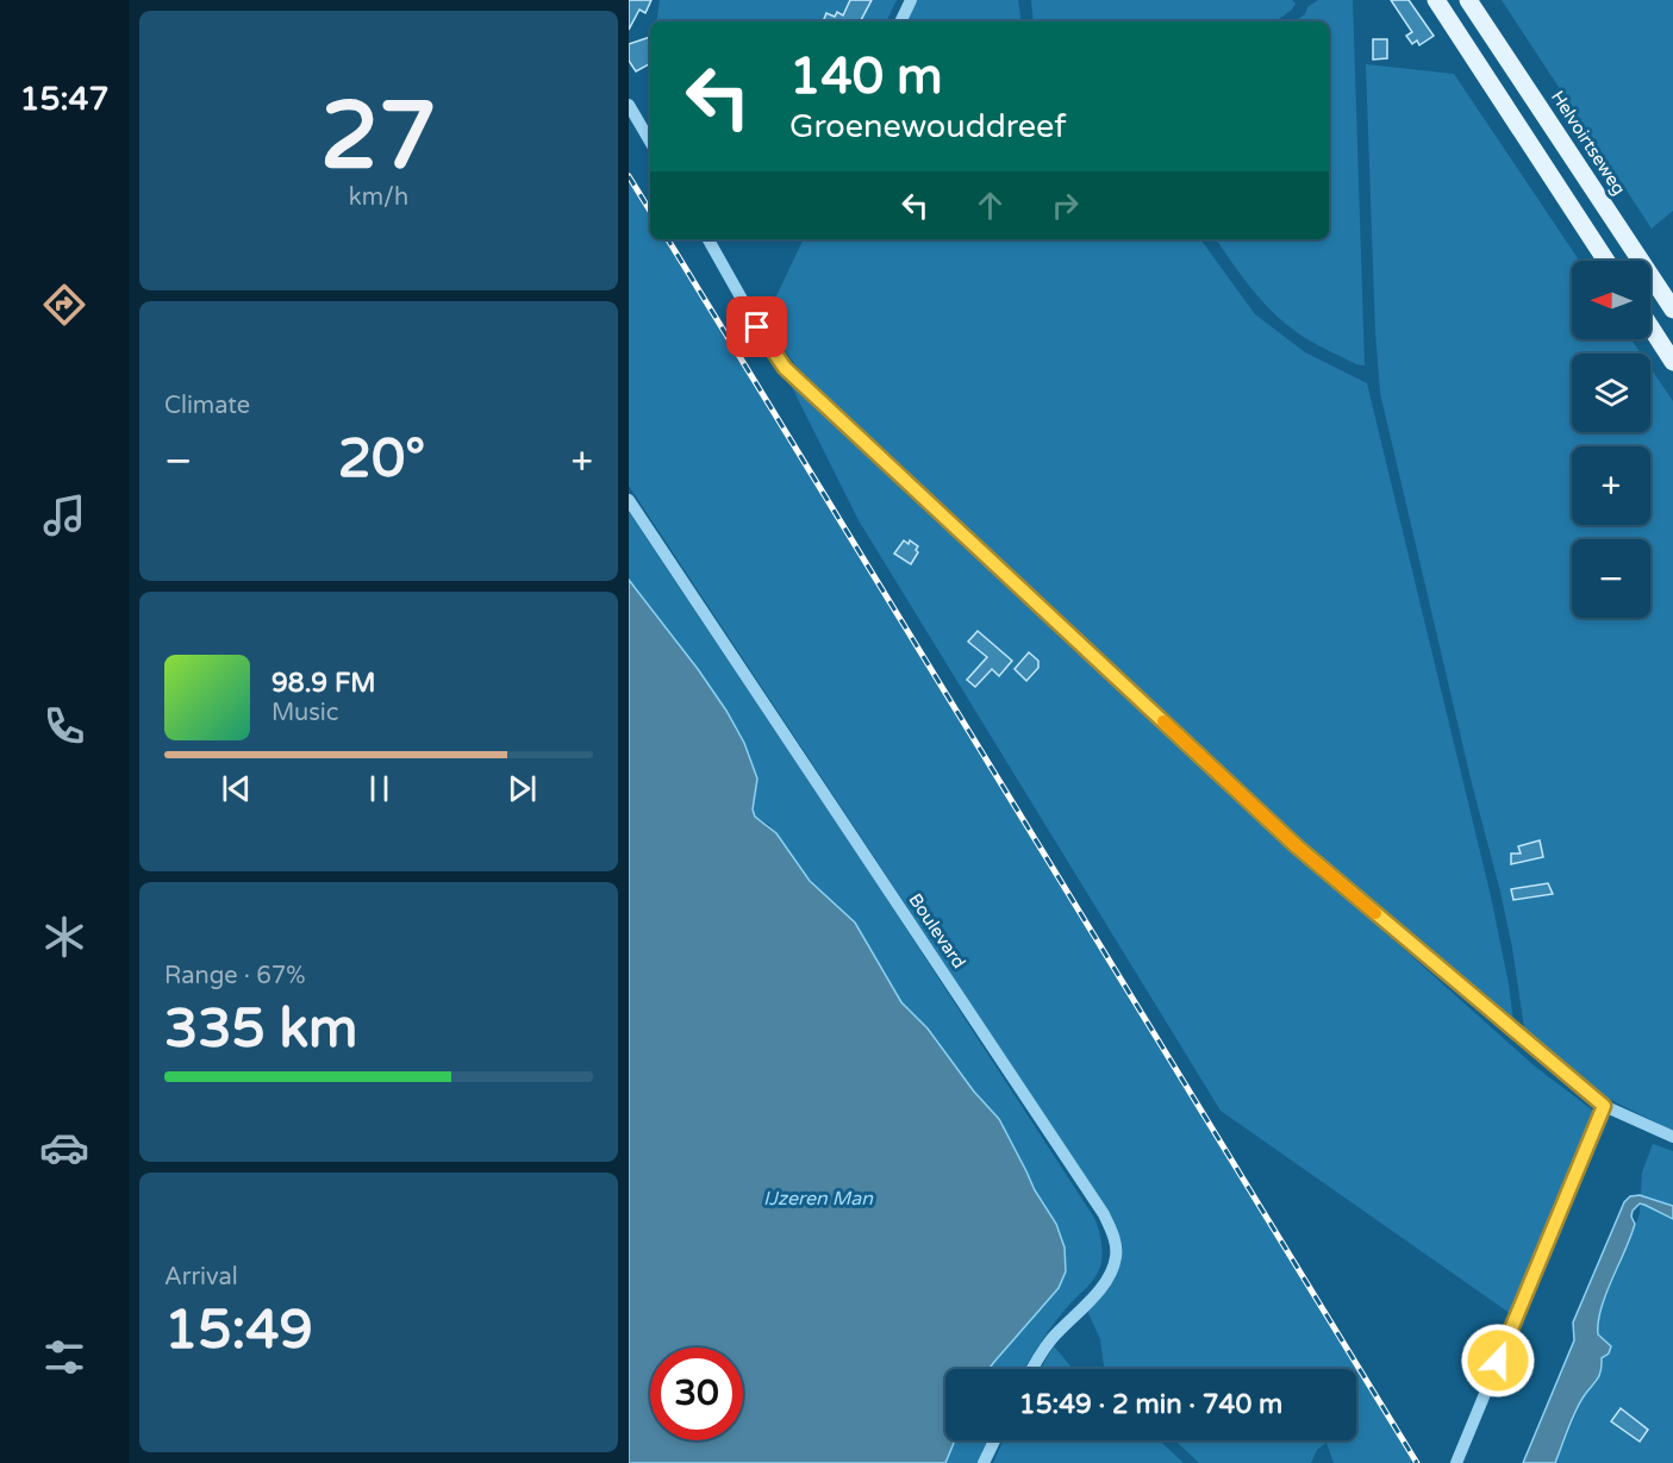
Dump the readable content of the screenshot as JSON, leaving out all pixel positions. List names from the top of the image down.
{
  "streets": {
    "main road": ["Helvoirtseweg"],
    "street": ["Boulevard"]
  },
  "water": ["IJzeren Man"],
  "north": "left",
  "page": {
    "tabs": "15:47",
    "tile": [
      ["27", "km/h"],
      "Climate",
      ["Range · 67%", "335 km"],
      ["Arrival", "15:49"]
    ],
    "turn": ["140 m", "Groenewouddreef"],
    "map_buttons": ["+", "−"],
    "heat": ["−", "20°", "+"],
    "song": ["98.9 FM", "Music"],
    "limit": "30",
    "trip": "15:49 · 2 min · 740 m"
  }
}
